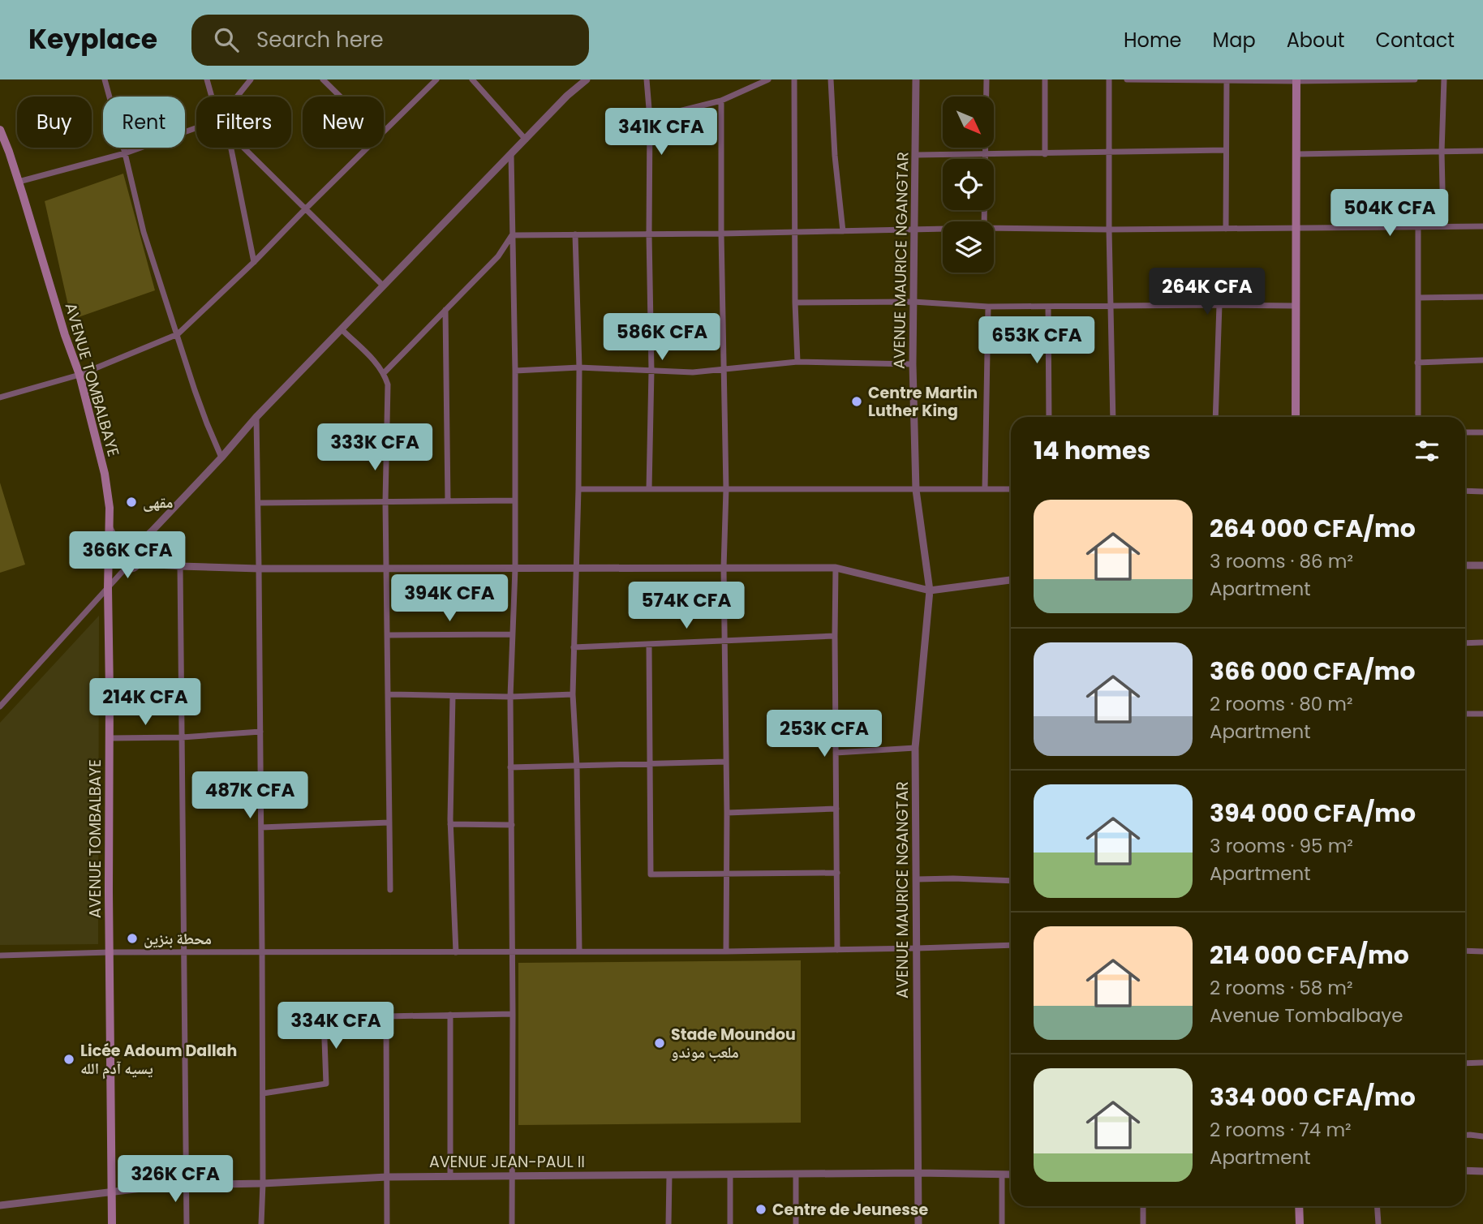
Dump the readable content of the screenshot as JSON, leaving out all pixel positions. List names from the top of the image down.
{
  "streets": {
    "main road": ["AVENUE TOMBALBAYE"],
    "street": ["AVENUE MAURICE NGANGTAR", "AVENUE JEAN-PAUL II"]
  },
  "crossings": [
    ["AVENUE MAURICE NGANGTAR", "AVENUE JEAN-PAUL II"],
    ["AVENUE TOMBALBAYE", "AVENUE JEAN-PAUL II"]
  ],
  "places": [
    "Centre Martin Luther King",
    "مقهى",
    "محطة بنزين",
    "Stade Moundou ملعب موندو",
    "Licée Adoum Dallah يسيه آدم الله",
    "Centre de Jeunesse"
  ],
  "north": "bottom right",
  "page": {
    "header": "Keyplace",
    "search": "Search here",
    "nav": [
      "Home",
      "Map",
      "About",
      "Contact"
    ],
    "chip": [
      "Buy",
      "Rent",
      "Filters",
      "New"
    ],
    "price": [
      "341K CFA",
      "504K CFA",
      "264K CFA",
      "586K CFA",
      "653K CFA",
      "333K CFA",
      "366K CFA",
      "394K CFA",
      "574K CFA",
      "214K CFA",
      "253K CFA",
      "487K CFA",
      "334K CFA",
      "326K CFA"
    ],
    "heading": "14 homes",
    "list": [
      {
        "name": "264 000 CFA/mo",
        "note": "3 rooms · 86 m² · Apartment"
      },
      {
        "name": "366 000 CFA/mo",
        "note": "2 rooms · 80 m² · Apartment"
      },
      {
        "name": "394 000 CFA/mo",
        "note": "3 rooms · 95 m² · Apartment"
      },
      {
        "name": "214 000 CFA/mo",
        "note": "2 rooms · 58 m² · Avenue Tombalbaye"
      },
      {
        "name": "334 000 CFA/mo",
        "note": "2 rooms · 74 m² · Apartment"
      }
    ]
  }
}
